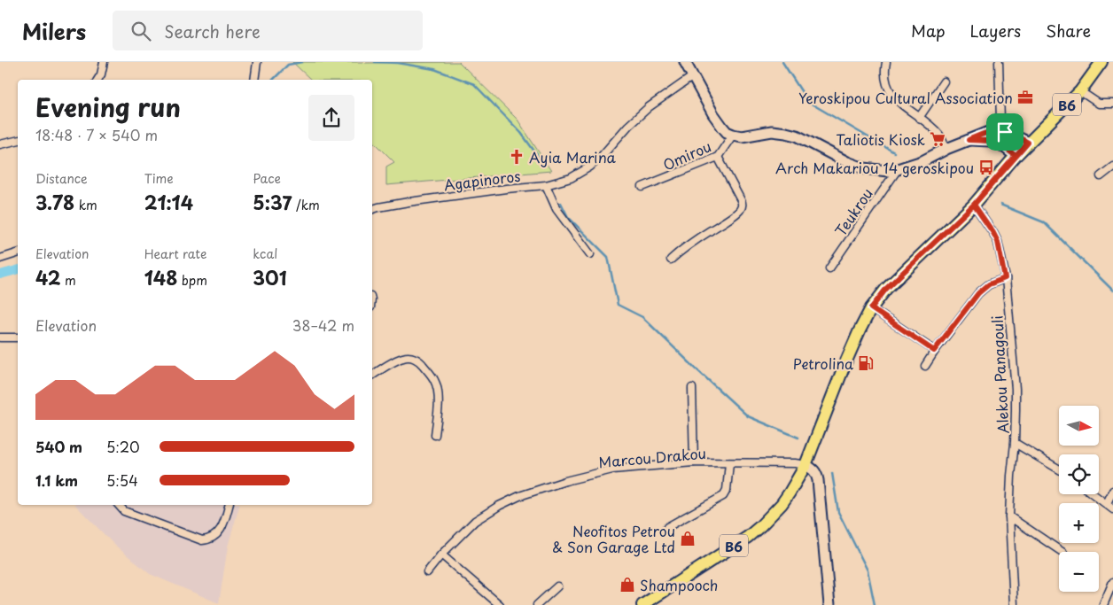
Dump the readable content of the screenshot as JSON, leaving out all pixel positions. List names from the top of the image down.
{
  "streets": {
    "main road": ["B6"],
    "street": [
      "Omirou",
      "Agapinoros",
      "Teukrou",
      "Alekou Panagouli",
      "Marcou Drakou"
    ]
  },
  "crossings": [
    ["B6", "Alekou Panagouli"],
    ["B6", "Marcou Drakou"]
  ],
  "places": {
    "office": ["Yeroskipou Cultural Association"],
    "supermarket": ["Taliotis Kiosk"],
    "church": ["Ayia Marina"],
    "bus stop": ["Arch Makariou 14 geroskipou"],
    "fuel station": ["Petrolina"],
    "shop": ["Neofitos Petrou & Son Garage Ltd", "Shampooch"]
  },
  "north": "right",
  "page": {
    "header": "Milers",
    "search": "Search here",
    "nav": ["Map", "Layers", "Share"],
    "heading": ["Evening run", "18:48 · 7 × 540 m"],
    "stats": [
      ["Distance", "3.78 km"],
      ["Time", "21:14"],
      ["Pace", "5:37 /km"],
      ["Elevation", "42 m"],
      ["Heart rate", "148 bpm"],
      ["kcal", "301"]
    ],
    "chart": ["Elevation", "38–42 m"],
    "map_buttons": ["+", "−"],
    "list": [
      {
        "name": "540 m",
        "note": "5:20"
      },
      {
        "name": "1.1 km",
        "note": "5:54"
      }
    ]
  }
}
